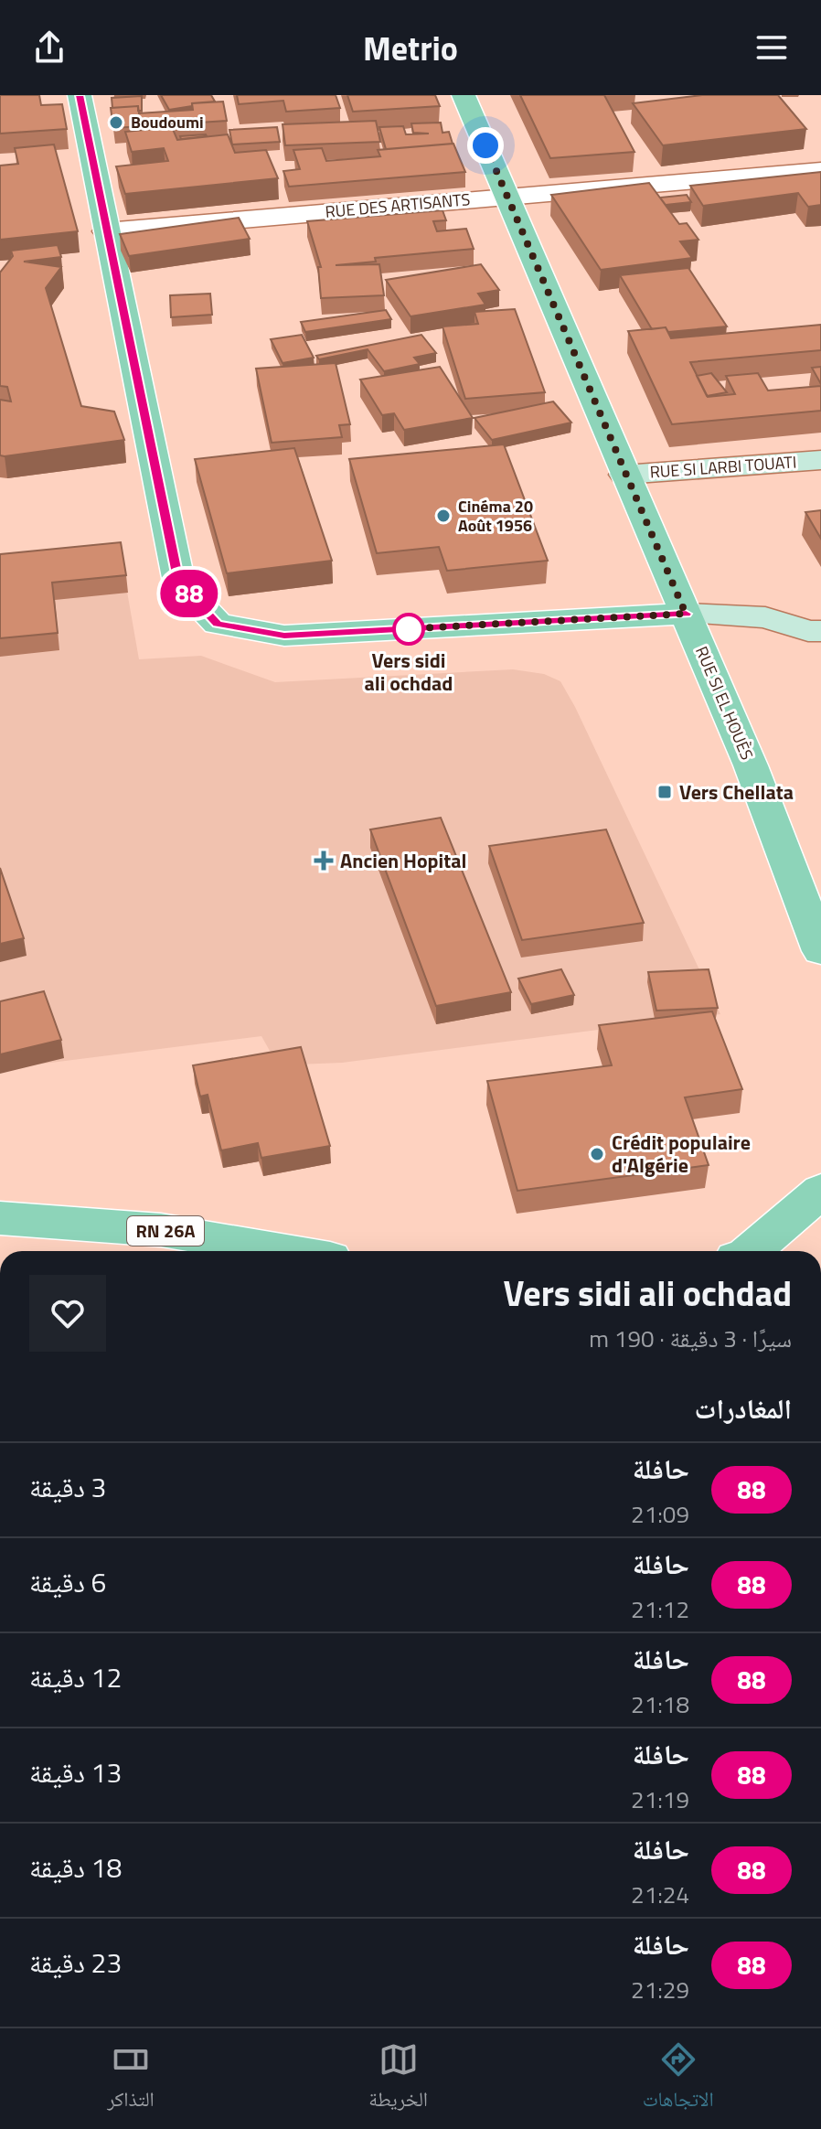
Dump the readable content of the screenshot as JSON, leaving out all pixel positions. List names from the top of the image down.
{
  "streets": {
    "main road": ["RUE SI EL HOUÈS", "RN 26A"],
    "street": ["RUE DES ARTISANTS", "RUE SI LARBI TOUATI"]
  },
  "crossings": [
    ["RUE DES ARTISANTS", "RUE SI EL HOUÈS"],
    ["RUE SI LARBI TOUATI", "RUE SI EL HOUÈS"]
  ],
  "places": {
    "other": [
      "Boudoumi",
      "Cinéma 20 Août 1956",
      "Vers sidi ali ochdad",
      "Crédit populaire d'Algérie"
    ],
    "transit": ["Vers Chellata"],
    "health": ["Ancien Hopital"]
  },
  "lines": ["bus line 88"],
  "page": {
    "header": "Metrio",
    "on_map": "88",
    "heading": [
      ["Vers sidi ali ochdad", "سيرًا · 3 دقيقة · 190 m"],
      "المغادرات"
    ],
    "list": [
      {
        "mark": "88",
        "name": "حافلة",
        "note": "21:09",
        "value": "3 دقيقة"
      },
      {
        "mark": "88",
        "name": "حافلة",
        "note": "21:12",
        "value": "6 دقيقة"
      },
      {
        "mark": "88",
        "name": "حافلة",
        "note": "21:18",
        "value": "12 دقيقة"
      },
      {
        "mark": "88",
        "name": "حافلة",
        "note": "21:19",
        "value": "13 دقيقة"
      },
      {
        "mark": "88",
        "name": "حافلة",
        "note": "21:24",
        "value": "18 دقيقة"
      },
      {
        "mark": "88",
        "name": "حافلة",
        "note": "21:29",
        "value": "23 دقيقة"
      }
    ],
    "tabs": ["الاتجاهات", "الخريطة", "التذاكر"]
  }
}
